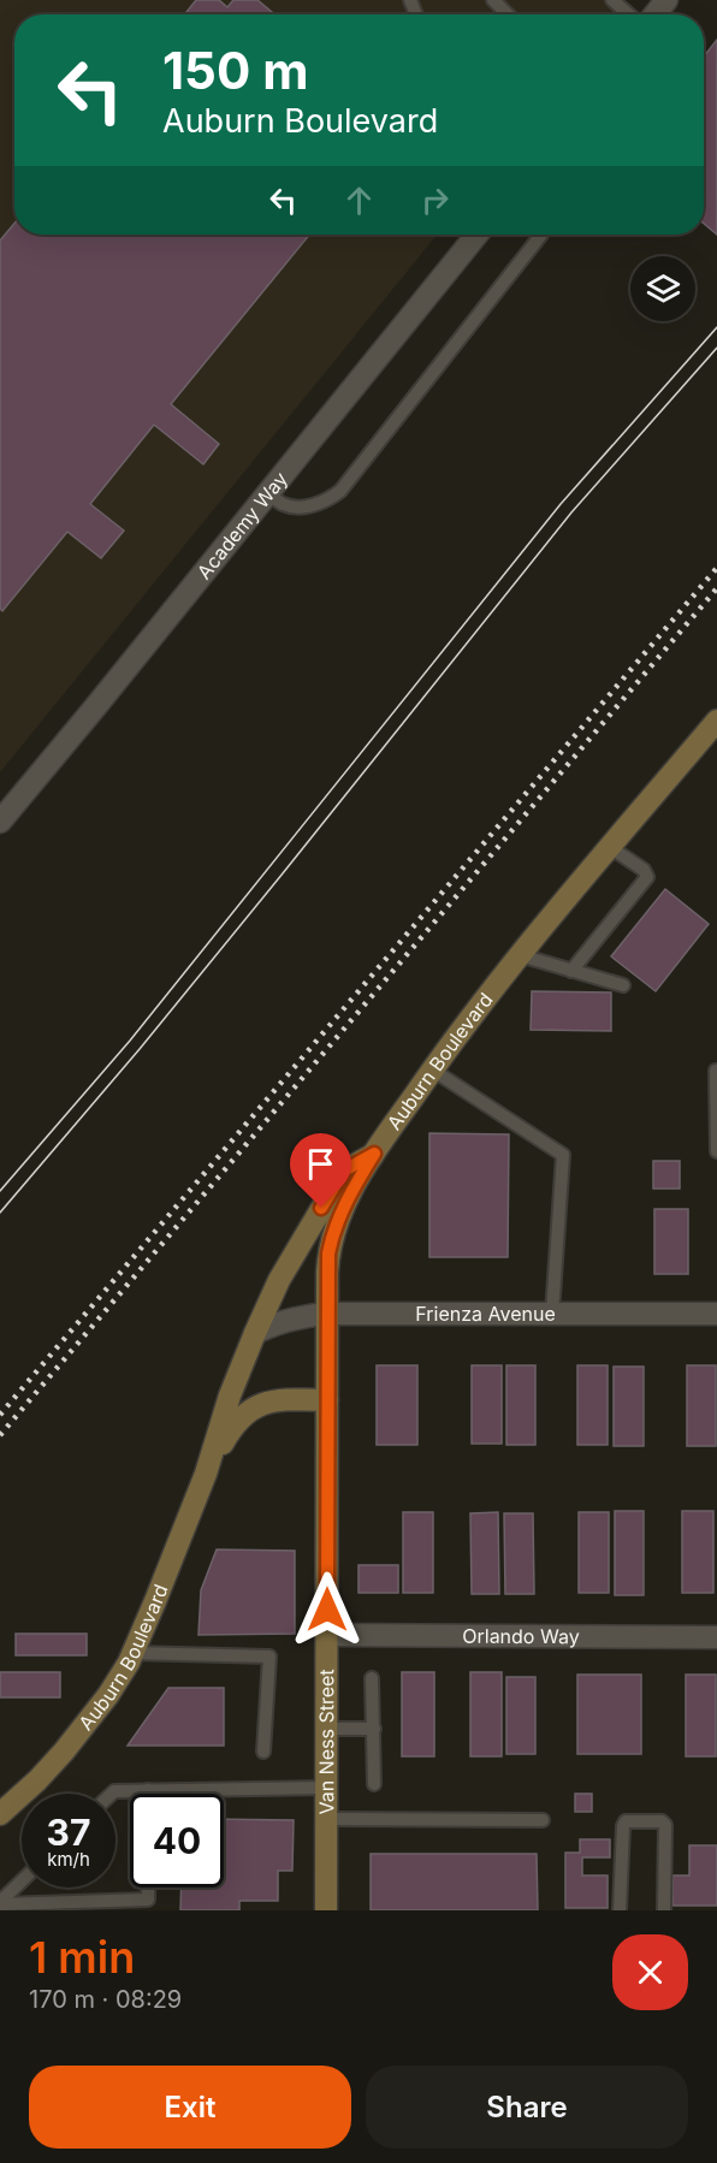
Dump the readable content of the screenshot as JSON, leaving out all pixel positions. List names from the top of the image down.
{
  "streets": {
    "street": [
      "Academy Way",
      "Auburn Boulevard",
      "Frienza Avenue",
      "Orlando Way",
      "Van Ness Street"
    ]
  },
  "crossings": [
    ["Auburn Boulevard", "Frienza Avenue"],
    ["Auburn Boulevard", "Van Ness Street"],
    ["Frienza Avenue", "Van Ness Street"],
    ["Orlando Way", "Van Ness Street"]
  ],
  "page": {
    "turn": ["150 m", "Auburn Boulevard"],
    "speed": "37 km/h",
    "limit": "40",
    "heading": ["1 min", "170 m · 08:29"],
    "buttons": ["Exit", "Share"]
  }
}
